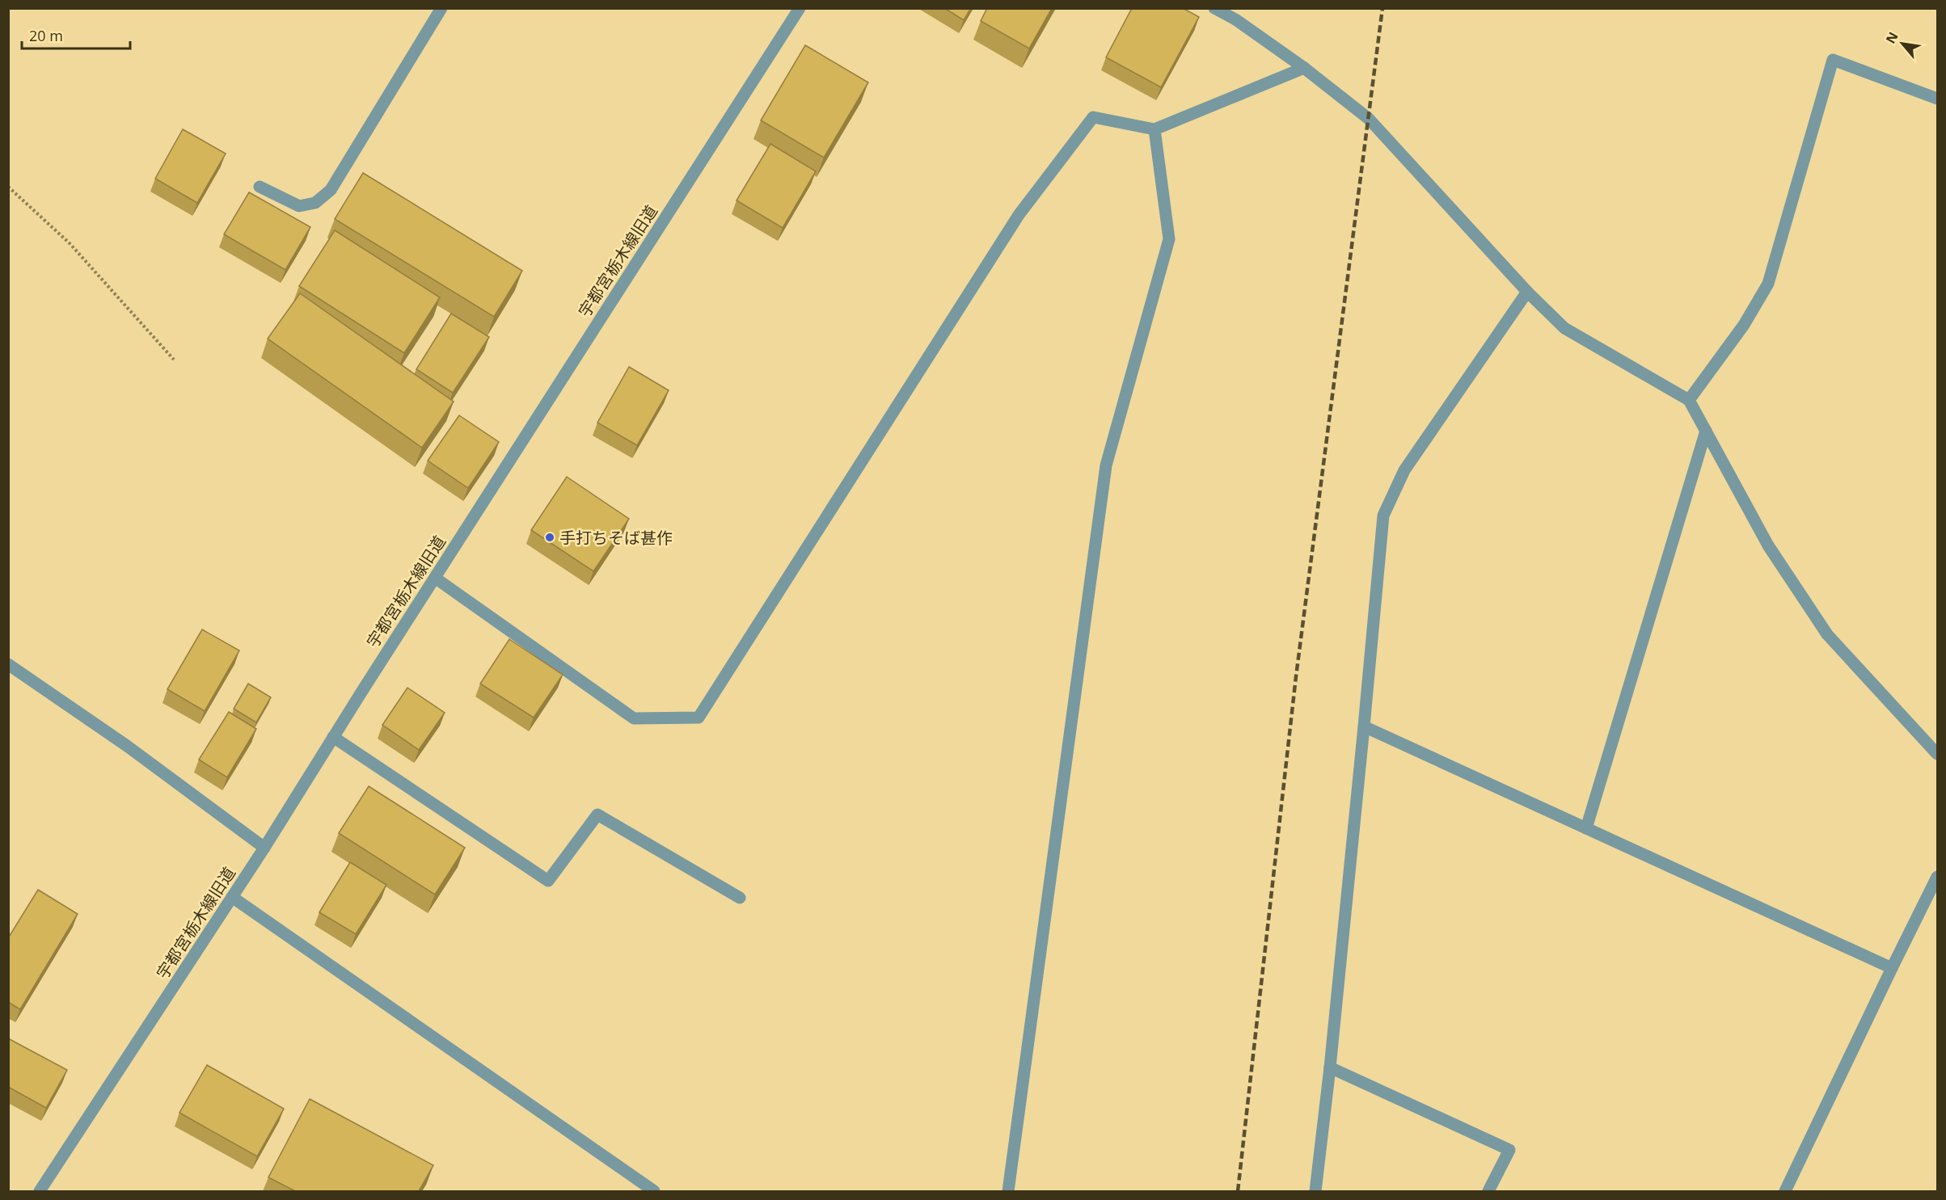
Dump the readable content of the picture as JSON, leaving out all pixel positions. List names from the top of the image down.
{
  "streets": {
    "street": ["宇都宮栃木線旧道"]
  },
  "places": ["手打ちそば甚作"],
  "scale_bar": "20 m",
  "north": "top left"
}
